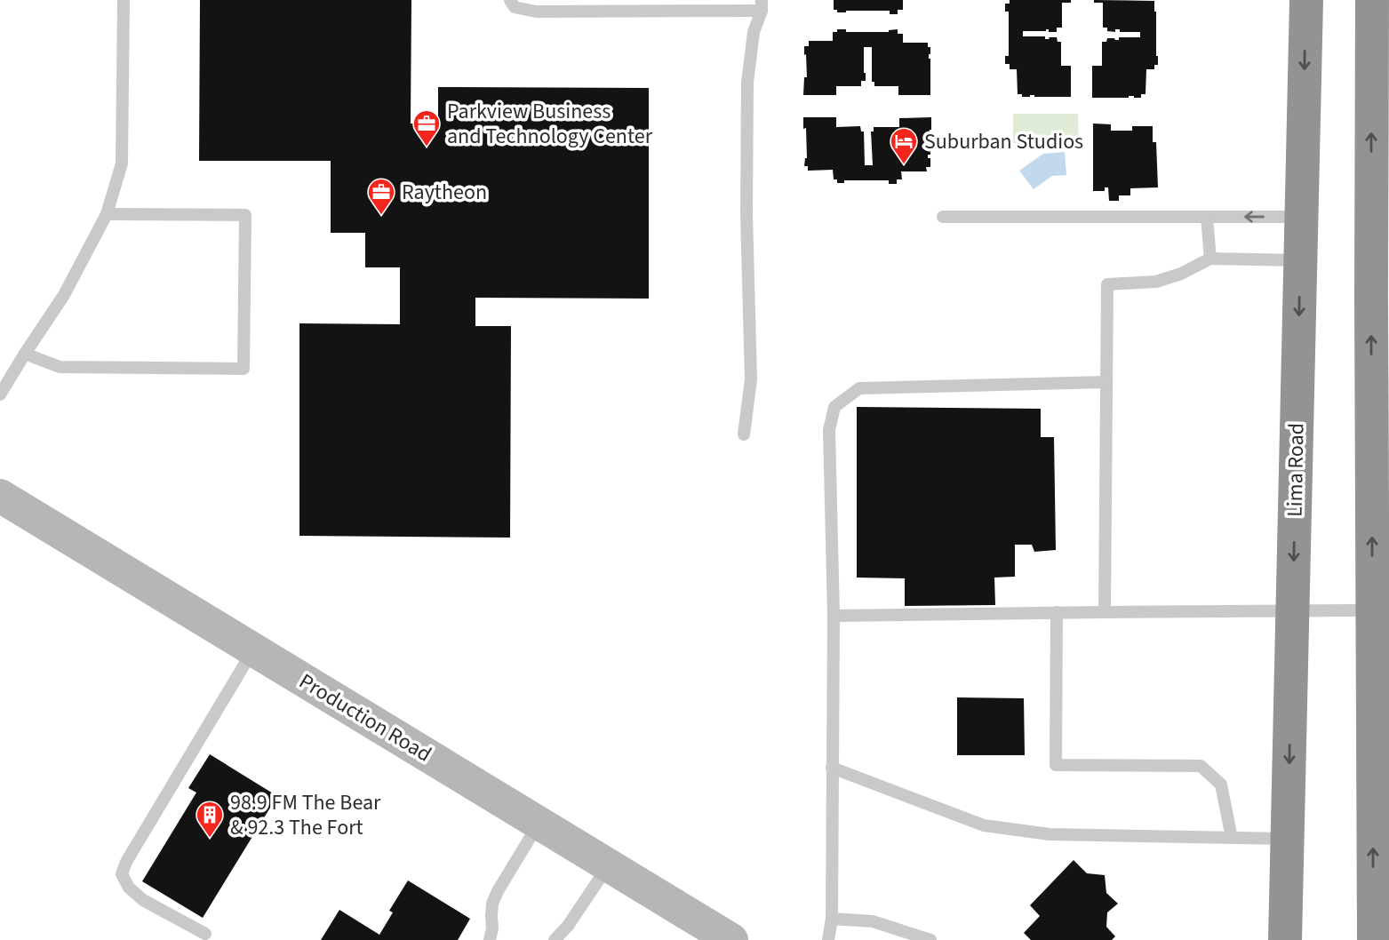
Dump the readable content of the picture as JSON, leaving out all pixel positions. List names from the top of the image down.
{
  "streets": {
    "highway": ["Lima Road"],
    "street": ["Production Road"]
  },
  "places": {
    "office": ["Parkview Business and Technology Center", "Raytheon"],
    "hotel": ["Suburban Studios"],
    "building": ["98.9 FM The Bear & 92.3 The Fort"]
  }
}
